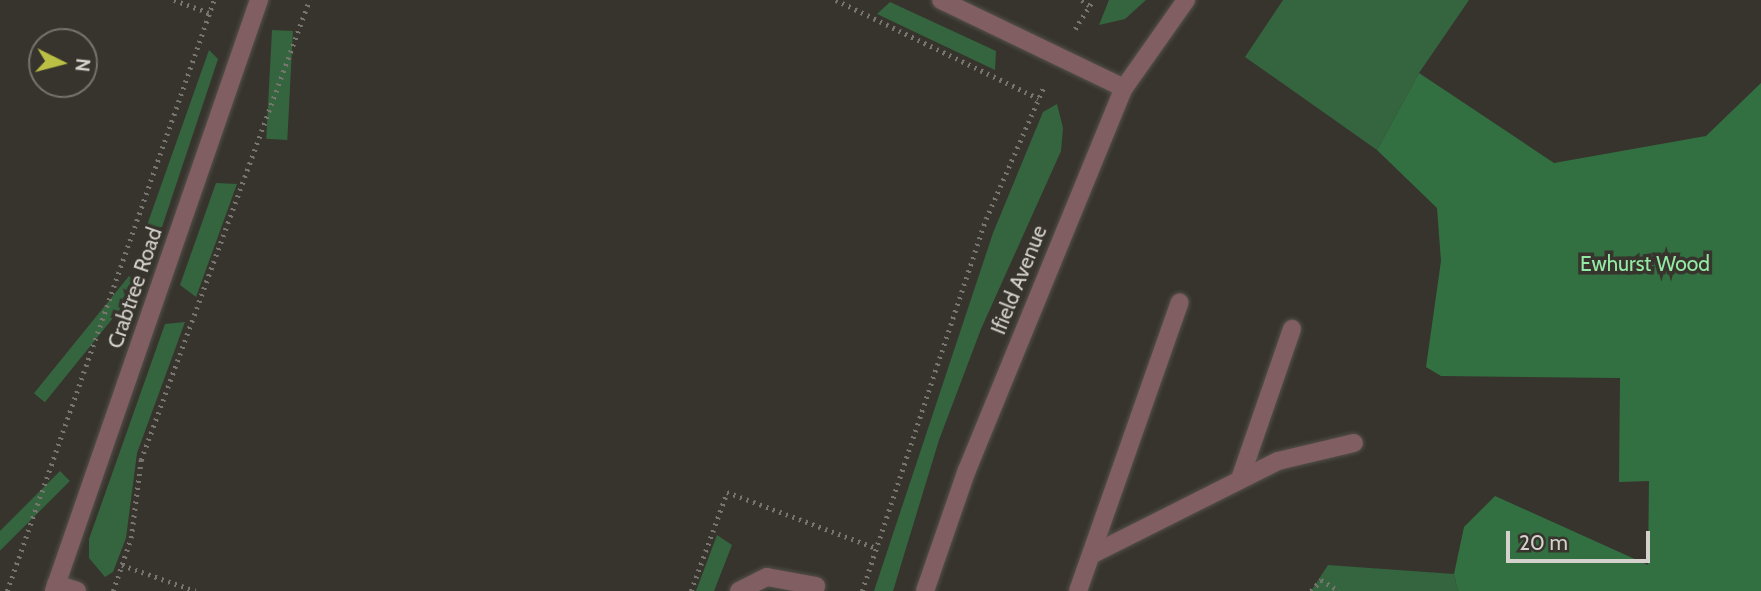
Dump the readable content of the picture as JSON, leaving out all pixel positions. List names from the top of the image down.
{
  "streets": {
    "street": ["Ifield Avenue", "Crabtree Road"]
  },
  "parks": ["Ewhurst Wood"],
  "scale_bar": "20 m",
  "north": "right"
}
